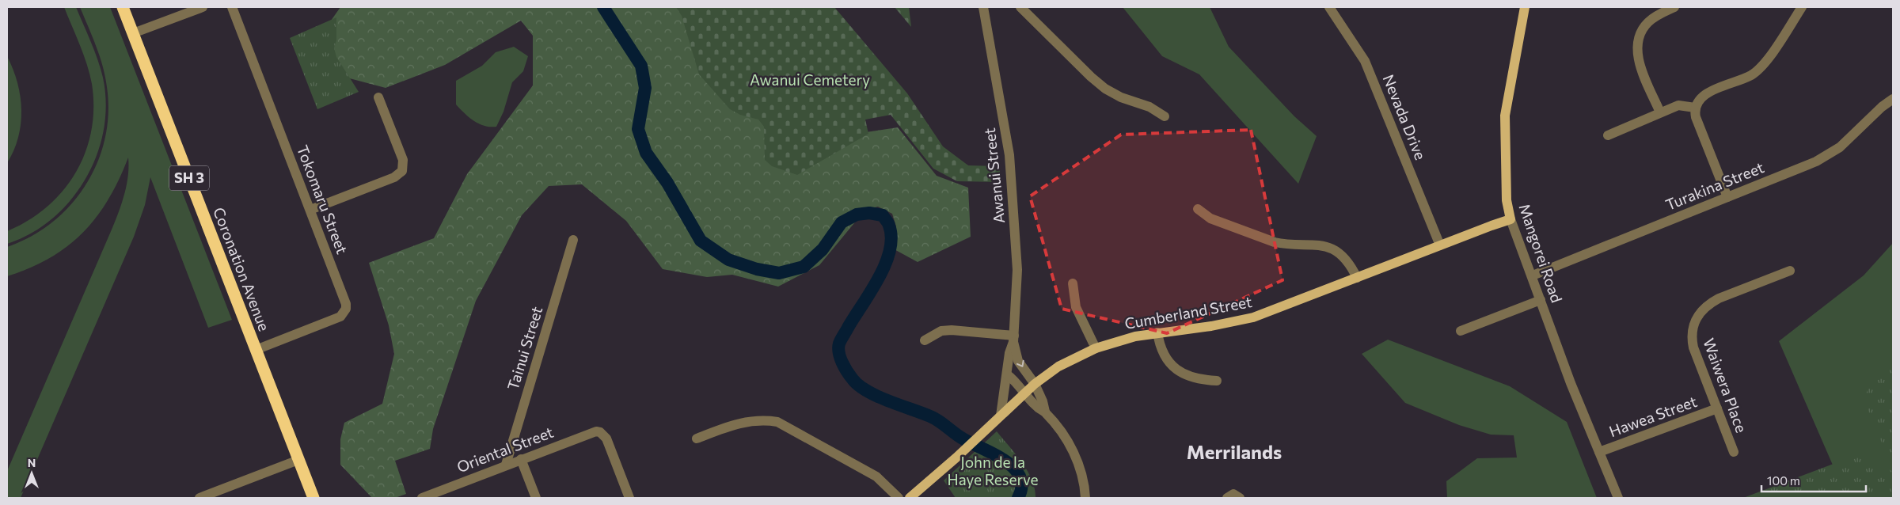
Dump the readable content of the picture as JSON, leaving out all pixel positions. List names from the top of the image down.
{
  "streets": {
    "highway": ["SH 3", "Coronation Avenue"],
    "main road": ["Mangorei Road", "Cumberland Street"],
    "street": [
      "Nevada Drive",
      "Awanui Street",
      "Turakina Street",
      "Tokomaru Street",
      "Tainui Street",
      "Waiwera Place",
      "Hawea Street",
      "Oriental Street"
    ]
  },
  "crossings": [
    ["Nevada Drive", "Cumberland Street"],
    ["Awanui Street", "Cumberland Street"],
    ["Turakina Street", "Mangorei Road"],
    ["Tokomaru Street", "Coronation Avenue"],
    ["Mangorei Road", "Cumberland Street"],
    ["Mangorei Road", "Hawea Street"],
    ["Tainui Street", "Oriental Street"],
    ["Waiwera Place", "Hawea Street"]
  ],
  "districts": ["Merrilands"],
  "parks": ["Awanui Cemetery", "John de la Haye Reserve"],
  "scale_bar": "100 m",
  "north": "top"
}
